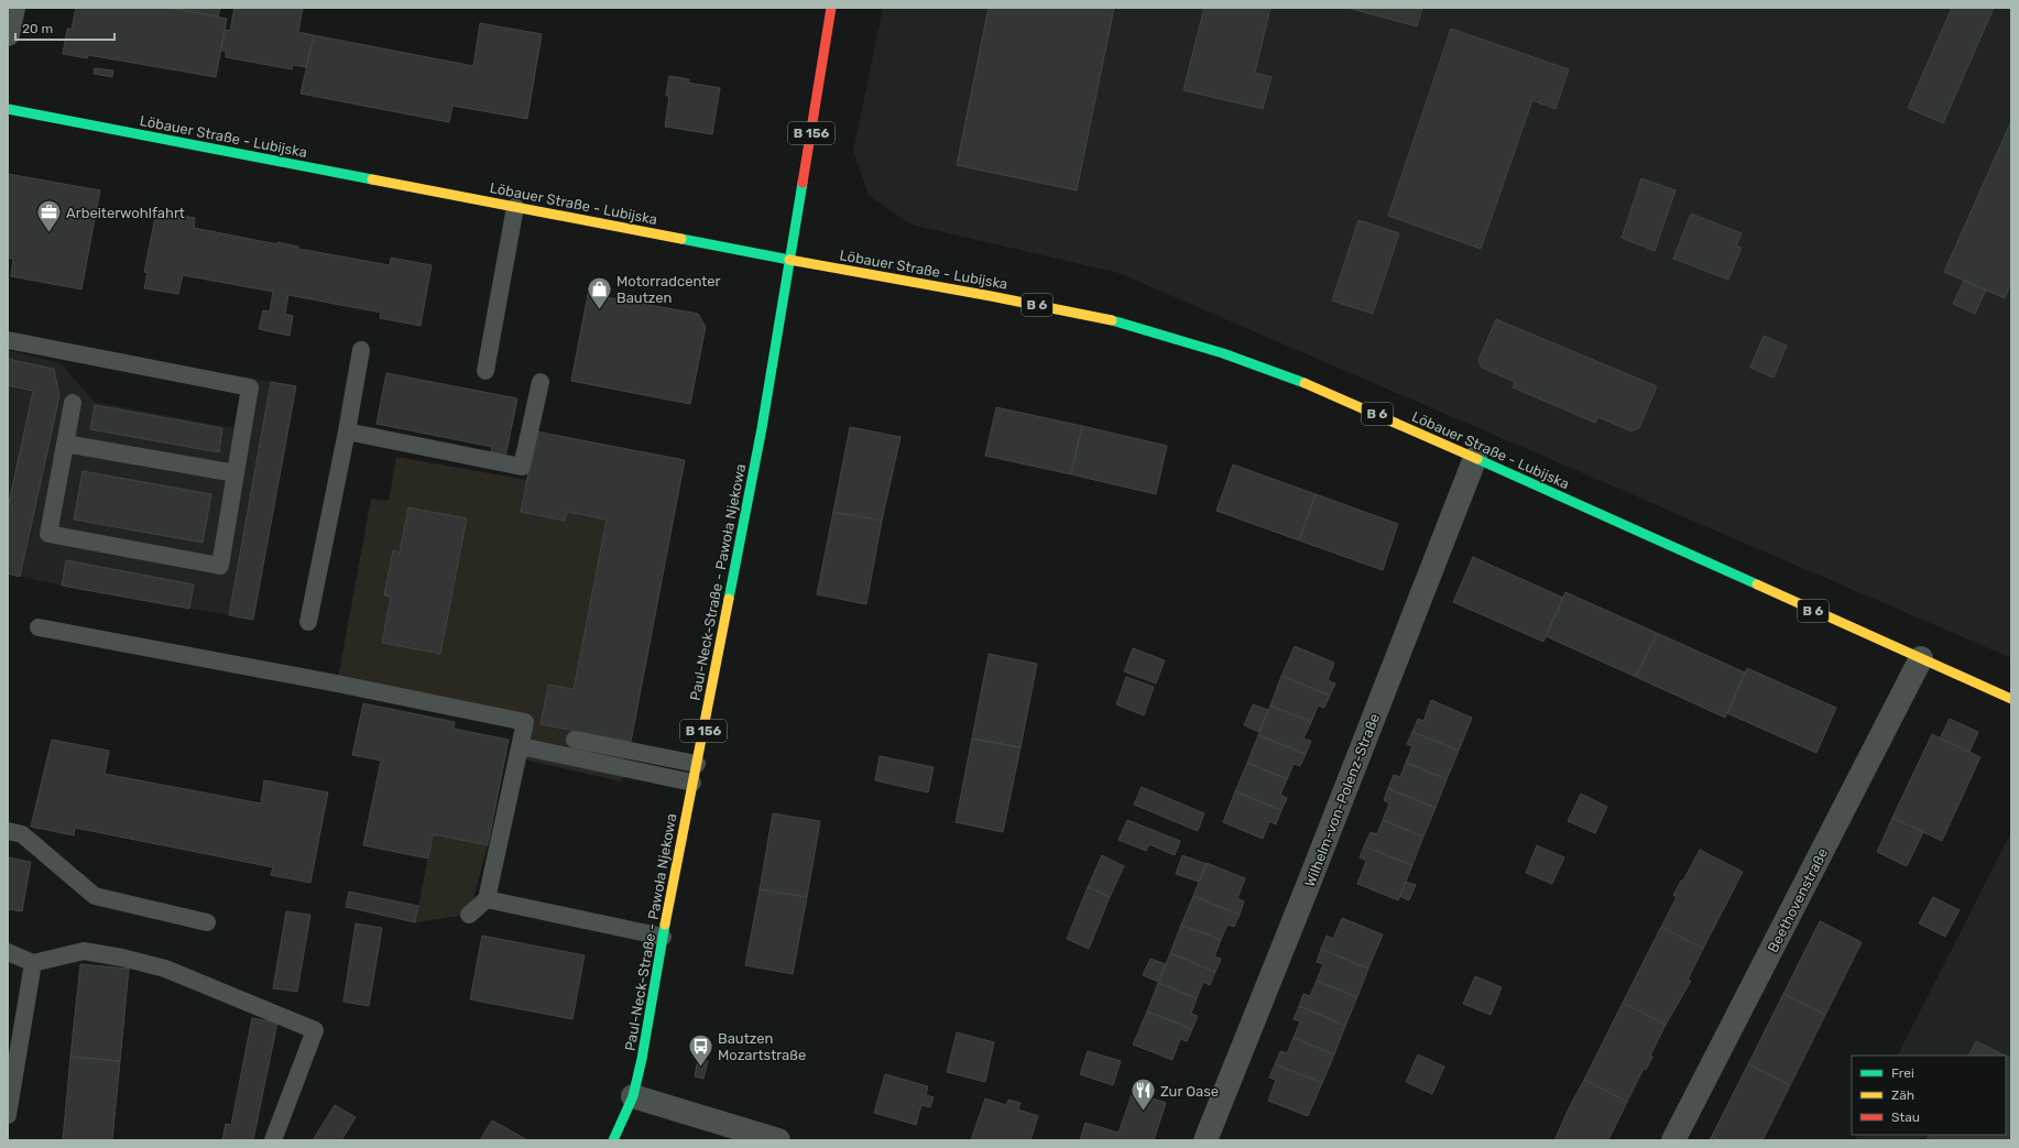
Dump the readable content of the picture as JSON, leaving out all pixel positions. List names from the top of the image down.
{
  "streets": {
    "main road": [
      "B 156",
      "Löbauer Straße - Lubijska",
      "B 6",
      "Paul-Neck-Straße - Pawoła Njekowa"
    ],
    "street": ["Wilhelm-von-Polenz-Straße", "Beethovenstraße"]
  },
  "crossings": [
    ["B 156", "Löbauer Straße - Lubijska"],
    ["B 156", "Paul-Neck-Straße - Pawoła Njekowa"],
    ["Löbauer Straße - Lubijska", "Paul-Neck-Straße - Pawoła Njekowa"],
    ["Löbauer Straße - Lubijska", "Wilhelm-von-Polenz-Straße"],
    ["Löbauer Straße - Lubijska", "Beethovenstraße"]
  ],
  "places": {
    "office": ["Arbeiterwohlfahrt"],
    "shop": ["Motorradcenter Bautzen"],
    "bus stop": ["Bautzen Mozartstraße"],
    "restaurant": ["Zur Oase"]
  },
  "legend": ["Frei", "Zäh", "Stau"],
  "scale_bar": "20 m"
}
